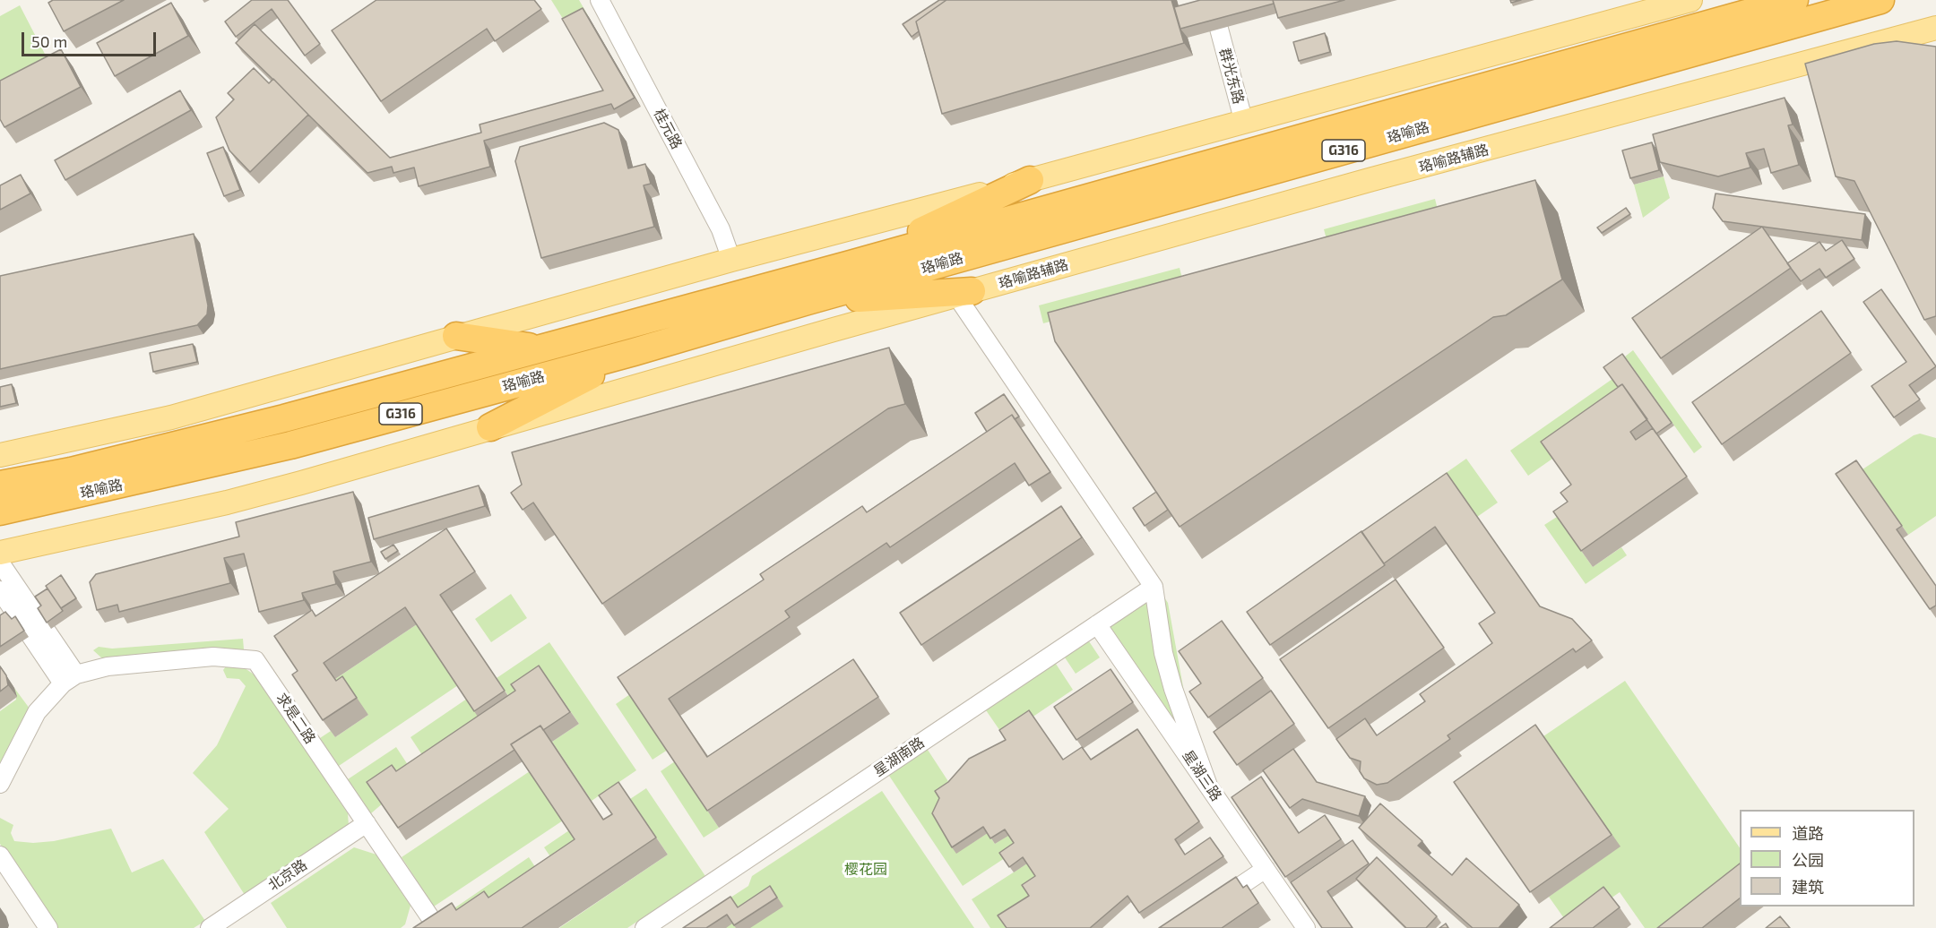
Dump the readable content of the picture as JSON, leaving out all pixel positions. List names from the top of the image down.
{
  "streets": {
    "highway": ["珞喻路", "G316"],
    "main road": ["珞喻路辅路"],
    "street": [
      "群光东路",
      "桂元路",
      "求是二路",
      "星湖南路",
      "星湖三路",
      "北京路"
    ]
  },
  "crossings": [
    ["求是二路", "北京路"],
    ["星湖南路", "星湖三路"]
  ],
  "parks": ["樱花园"],
  "legend": ["道路", "公园", "建筑"],
  "scale_bar": "50 m"
}
